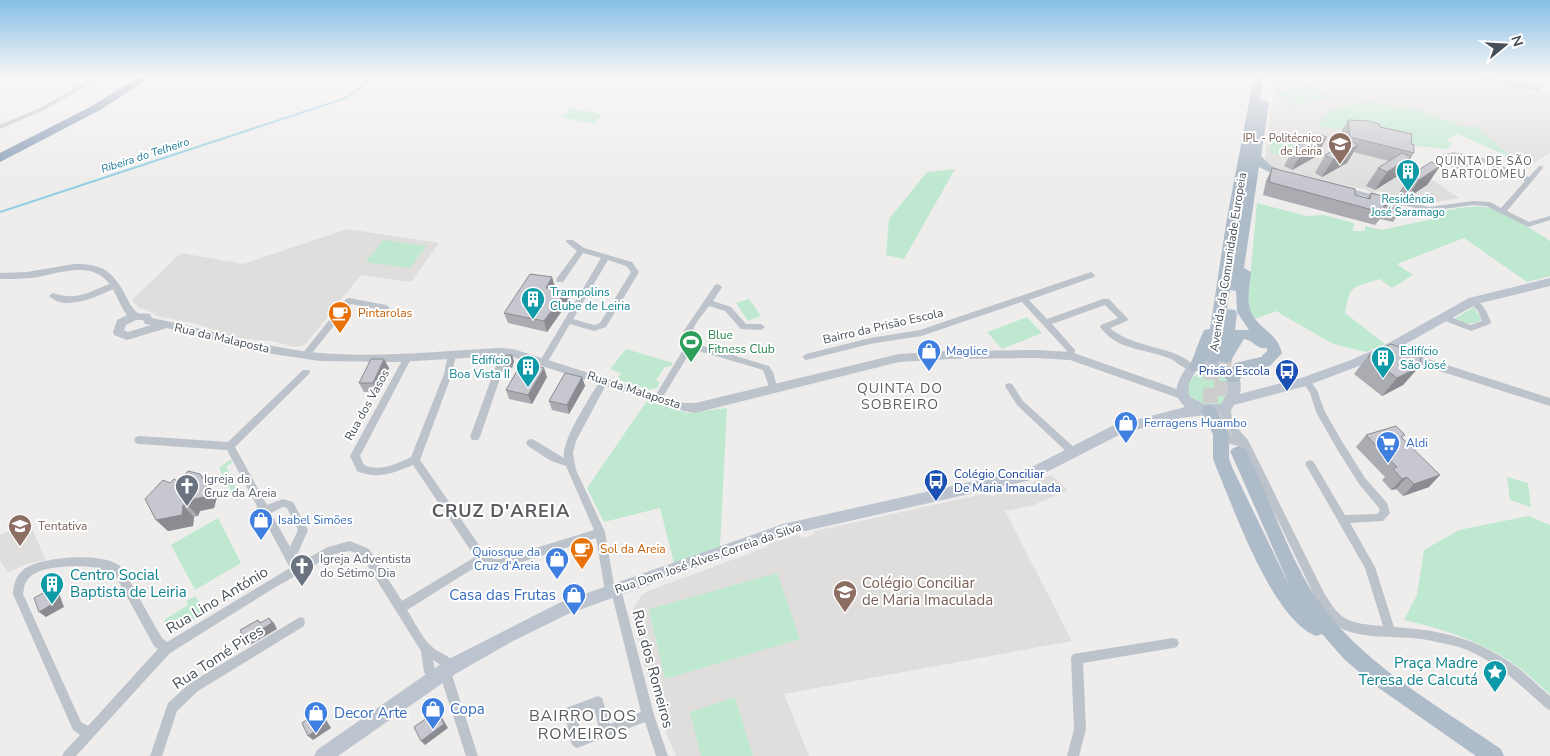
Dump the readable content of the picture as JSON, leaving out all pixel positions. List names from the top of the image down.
{
  "streets": {
    "main road": ["Avenida da Comunidade Europeia", "Rua Dom José Alves Correia da Silva"],
    "street": [
      "Bairro da Prisão Escola",
      "Rua da Malaposta",
      "Rua dos Vasos",
      "Rua Lino António",
      "Rua Tomé Pires",
      "Rua dos Romeiros"
    ]
  },
  "crossings": [
    ["Avenida da Comunidade Europeia", "Rua da Malaposta"],
    ["Avenida da Comunidade Europeia", "Rua Dom José Alves Correia da Silva"],
    ["Rua da Malaposta", "Rua dos Vasos"],
    ["Rua da Malaposta", "Rua Dom José Alves Correia da Silva"],
    ["Rua Dom José Alves Correia da Silva", "Rua Lino António"],
    ["Rua Dom José Alves Correia da Silva", "Rua dos Romeiros"]
  ],
  "districts": [
    "QUINTA DE SÃO BARTOLOMEU",
    "QUINTA DO SOBREIRO",
    "CRUZ D'AREIA",
    "BAIRRO DOS ROMEIROS"
  ],
  "water": ["Ribeira do Telheiro"],
  "places": {
    "school or university": ["IPL - Politécnico de Leiria", "Tentativa", "Colégio Conciliar de Maria Imaculada"],
    "building": [
      "Residência José Saramago",
      "Trampolins Clube de Leiria",
      "Edifício São José",
      "Edifício Boa Vista II",
      "Centro Social Baptista de Leiria"
    ],
    "cafe": ["Pintarolas", "Sol da Areia"],
    "sports": ["Blue Fitness Club"],
    "shop": [
      "Maglice",
      "Ferragens Huambo",
      "Isabel Simões",
      "Quiosque da Cruz d'Areia",
      "Casa das Frutas",
      "Copa",
      "Decor Arte"
    ],
    "bus stop": ["Prisão Escola", "Colégio Conciliar De Maria Imaculada"],
    "supermarket": ["Aldi"],
    "church": ["Igreja da Cruz da Areia", "Igreja Adventista do Sétimo Dia"],
    "place": ["Praça Madre Teresa de Calcutá"]
  },
  "north": "right"
}
